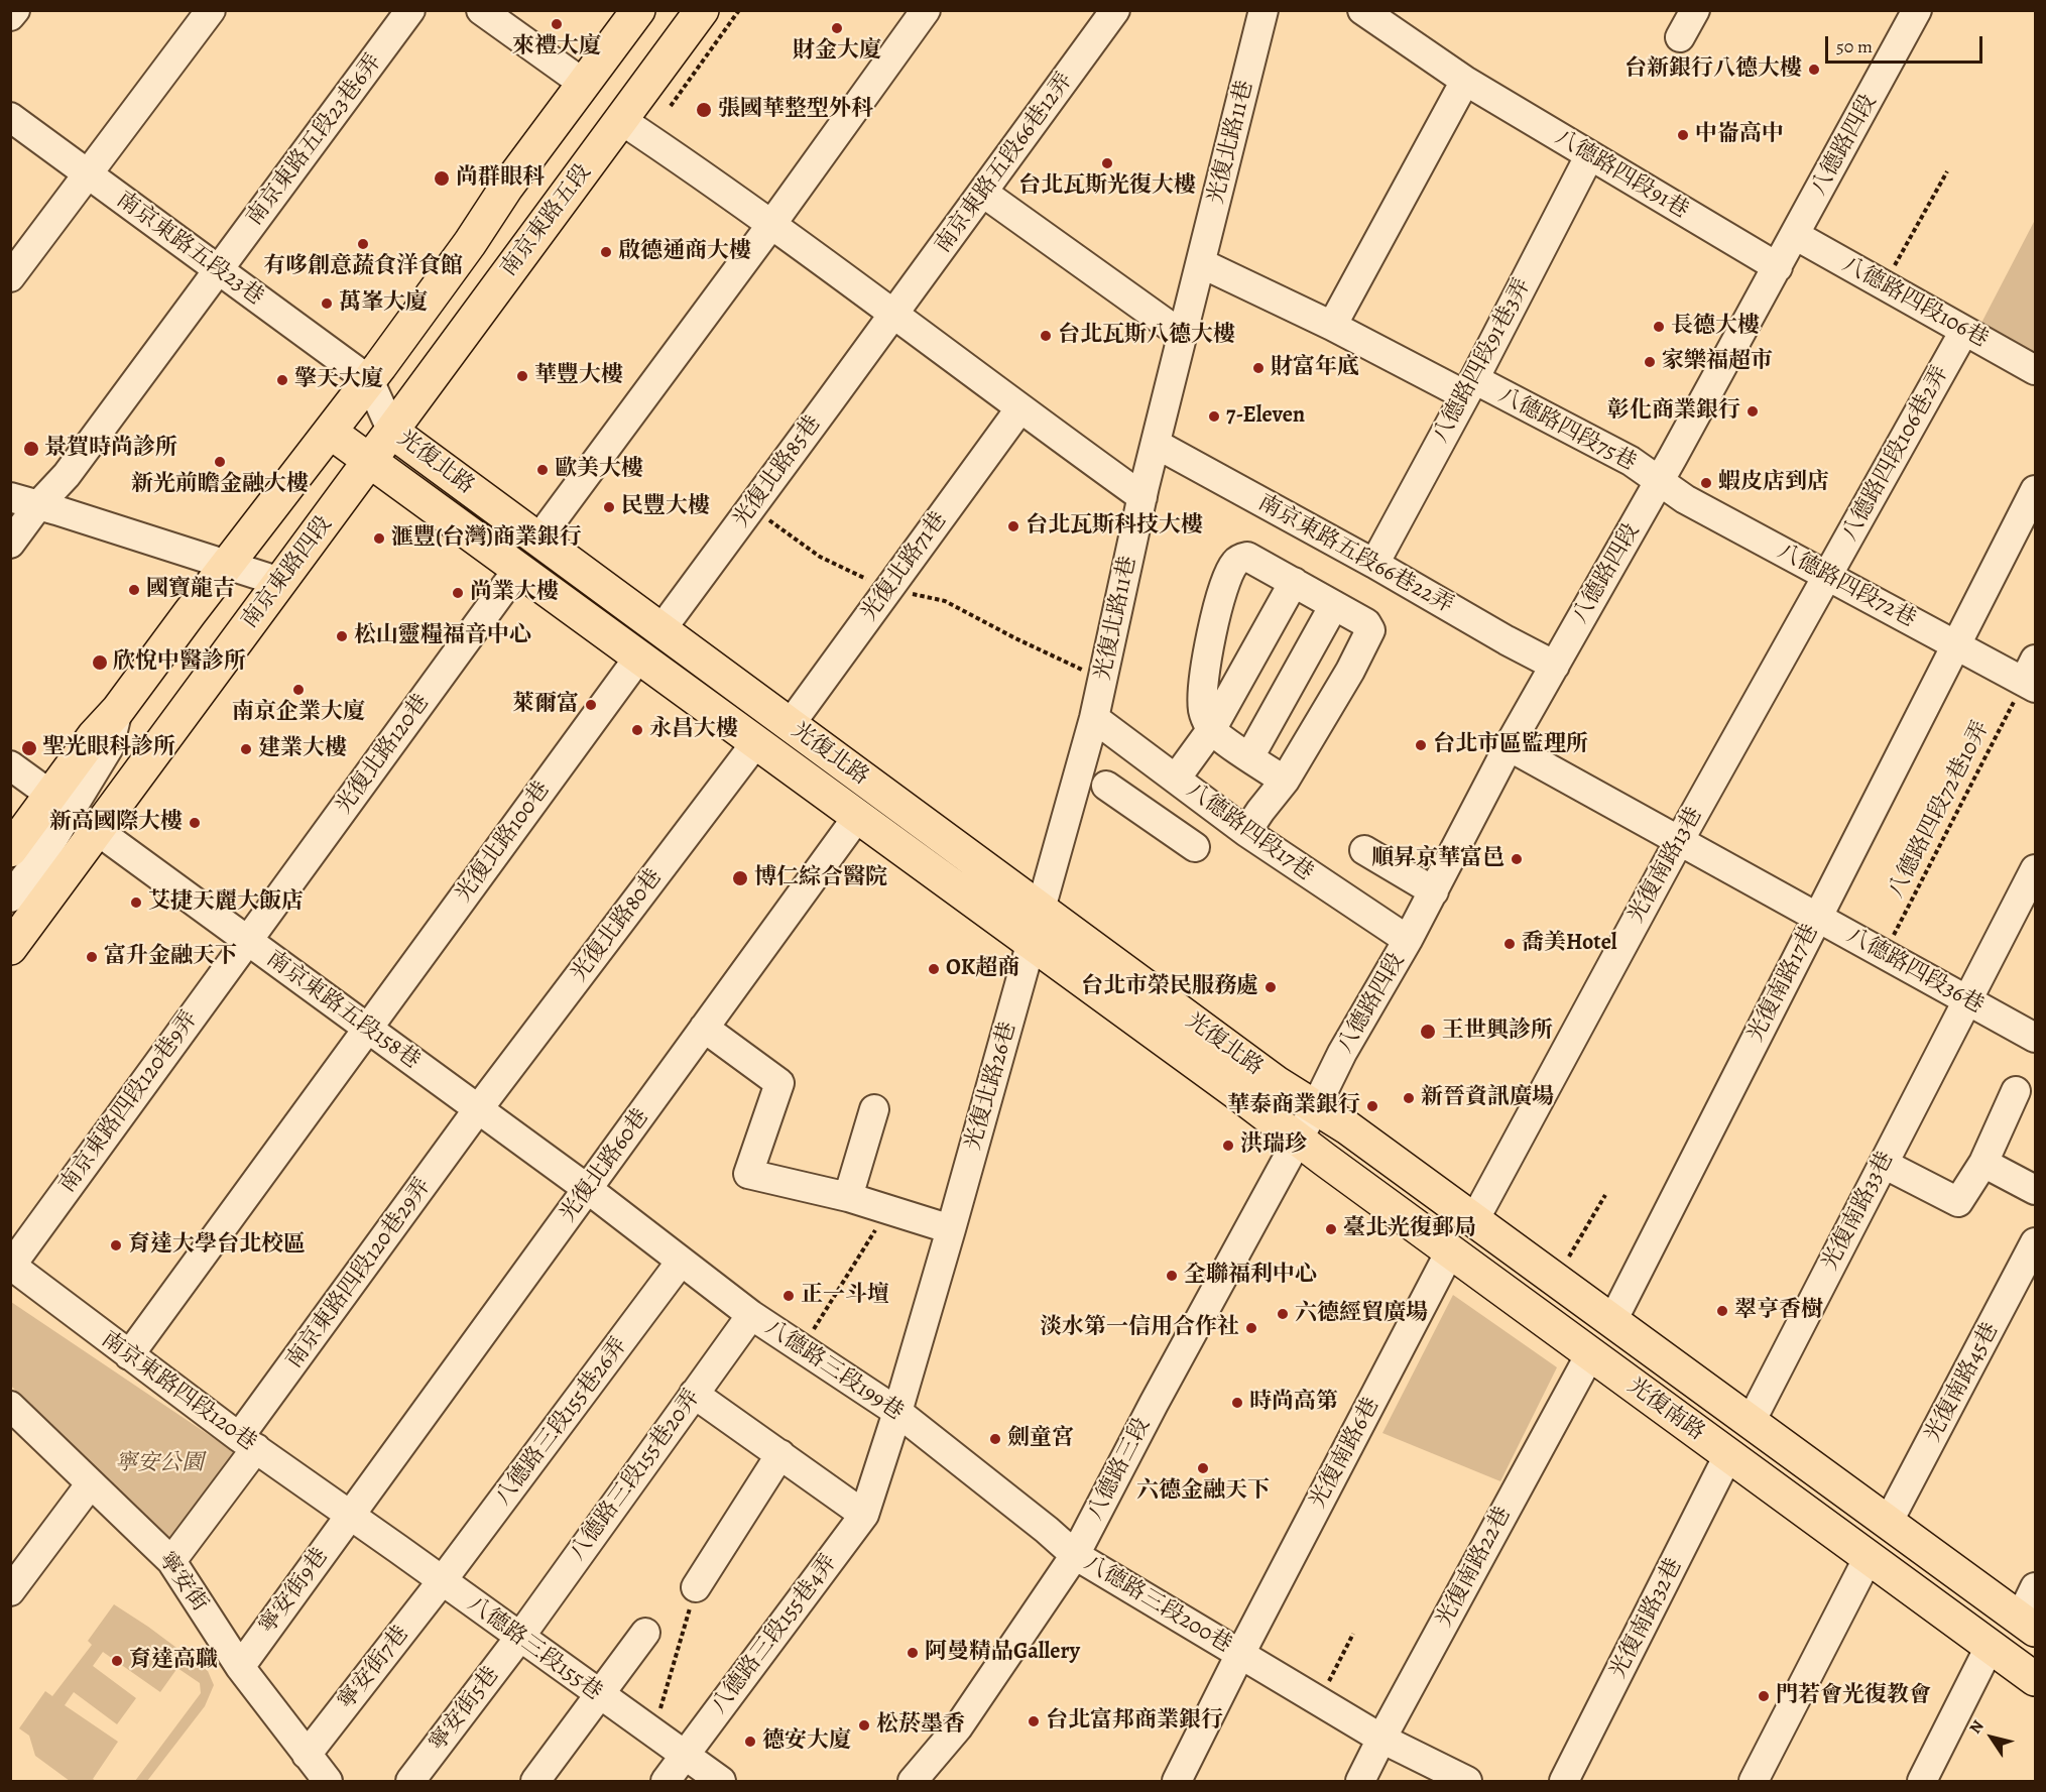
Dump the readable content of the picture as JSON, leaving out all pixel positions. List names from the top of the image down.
{
  "streets": {
    "main road": [
      "南京東路五段",
      "光復北路",
      "南京東路四段",
      "光復南路"
    ],
    "street": [
      "南京東路五段23巷6弄",
      "光復北路11巷",
      "八德路四段",
      "南京東路五段66巷12弄",
      "八德路四段91巷",
      "南京東路五段23巷",
      "八德路四段106巷",
      "八德路四段91巷3弄",
      "八德路四段75巷",
      "八德路四段106巷2弄",
      "光復北路85巷",
      "南京東路五段66巷22弄",
      "光復北路71巷",
      "八德路四段72巷",
      "光復北路120巷",
      "八德路四段17巷",
      "光復北路100巷",
      "光復南路13巷",
      "光復北路80巷",
      "八德路四段36巷",
      "光復南路17巷",
      "南京東路五段158巷",
      "光復北路26巷",
      "南京東路四段120巷9弄",
      "光復北路60巷",
      "光復南路33巷",
      "南京東路四段120巷29弄",
      "八德路三段199巷",
      "光復南路45巷",
      "南京東路四段120巷",
      "八德路三段155巷26弄",
      "光復南路6巷",
      "八德路三段",
      "八德路三段155巷20弄",
      "光復南路22巷",
      "寧安街",
      "寧安街9巷",
      "八德路三段200巷",
      "光復南路32巷",
      "八德路三段155巷4弄",
      "八德路三段155巷",
      "寧安街7巷",
      "寧安街5巷"
    ],
    "path": ["八德路四段72巷10弄"]
  },
  "crossings": [
    ["南京東路五段23巷6弄", "南京東路五段23巷"],
    ["光復北路11巷", "光復北路"],
    ["光復北路11巷", "南京東路五段66巷22弄"],
    ["光復北路11巷", "八德路四段17巷"],
    ["光復北路11巷", "光復北路26巷"],
    ["八德路四段", "八德路四段91巷"],
    ["八德路四段", "八德路四段106巷"],
    ["八德路四段", "八德路四段75巷"],
    ["八德路四段", "光復北路"],
    ["八德路四段", "南京東路五段66巷22弄"],
    ["八德路四段", "八德路四段72巷"],
    ["八德路四段", "八德路四段17巷"],
    ["八德路四段", "八德路四段36巷"],
    ["八德路四段", "光復南路"],
    ["八德路四段", "八德路三段"],
    ["南京東路五段66巷12弄", "光復北路85巷"],
    ["八德路四段91巷", "八德路四段91巷3弄"],
    ["南京東路五段", "光復北路"],
    ["南京東路五段", "南京東路四段"],
    ["南京東路五段23巷", "光復北路"],
    ["八德路四段106巷", "八德路四段106巷2弄"],
    ["八德路四段91巷3弄", "八德路四段75巷"],
    ["八德路四段91巷3弄", "南京東路五段66巷22弄"],
    ["八德路四段75巷", "八德路四段72巷"],
    ["八德路四段106巷2弄", "八德路四段72巷"],
    ["八德路四段106巷2弄", "光復南路13巷"],
    ["光復北路", "光復北路85巷"],
    ["光復北路", "光復北路71巷"],
    ["光復北路", "南京東路四段"],
    ["光復北路", "光復北路120巷"],
    ["光復北路", "光復北路100巷"],
    ["光復北路", "光復北路80巷"],
    ["光復北路", "光復北路26巷"],
    ["光復北路", "光復北路60巷"],
    ["光復北路", "光復南路"],
    ["光復北路", "八德路三段"],
    ["南京東路四段", "南京東路五段158巷"],
    ["八德路四段72巷", "八德路四段72巷10弄"],
    ["八德路四段72巷", "光復南路13巷"],
    ["八德路四段72巷", "光復南路17巷"],
    ["光復北路120巷", "南京東路五段158巷"],
    ["光復北路120巷", "南京東路四段120巷9弄"],
    ["八德路四段72巷10弄", "八德路四段36巷"],
    ["光復北路100巷", "南京東路五段158巷"],
    ["光復北路100巷", "南京東路四段120巷"],
    ["光復南路13巷", "八德路四段36巷"],
    ["光復南路13巷", "光復南路"],
    ["光復北路80巷", "南京東路五段158巷"],
    ["光復北路80巷", "南京東路四段120巷29弄"],
    ["八德路四段36巷", "光復南路17巷"],
    ["八德路四段36巷", "光復南路33巷"],
    ["光復南路17巷", "光復南路"],
    ["南京東路五段158巷", "南京東路四段120巷9弄"],
    ["南京東路五段158巷", "光復北路60巷"],
    ["南京東路五段158巷", "南京東路四段120巷29弄"],
    ["南京東路五段158巷", "八德路三段199巷"],
    ["光復北路26巷", "八德路三段199巷"],
    ["光復北路26巷", "八德路三段155巷4弄"],
    ["南京東路四段120巷9弄", "南京東路四段120巷"],
    ["光復北路60巷", "八德路三段199巷"],
    ["光復北路60巷", "南京東路四段120巷"],
    ["光復北路60巷", "寧安街9巷"],
    ["光復北路60巷", "八德路三段155巷"],
    ["光復南路33巷", "光復南路"],
    ["南京東路四段120巷29弄", "南京東路四段120巷"],
    ["南京東路四段120巷29弄", "寧安街"],
    ["八德路三段199巷", "八德路三段155巷26弄"],
    ["八德路三段199巷", "八德路三段"],
    ["八德路三段199巷", "八德路三段155巷20弄"],
    ["八德路三段199巷", "八德路三段200巷"],
    ["八德路三段199巷", "八德路三段155巷4弄"],
    ["光復南路45巷", "光復南路"],
    ["南京東路四段120巷", "寧安街9巷"],
    ["南京東路四段120巷", "八德路三段155巷"],
    ["光復南路", "光復南路6巷"],
    ["光復南路", "八德路三段"],
    ["光復南路", "光復南路22巷"],
    ["光復南路", "光復南路32巷"],
    ["八德路三段155巷26弄", "八德路三段155巷"],
    ["八德路三段155巷26弄", "寧安街7巷"],
    ["光復南路6巷", "八德路三段200巷"],
    ["八德路三段", "八德路三段200巷"],
    ["八德路三段155巷20弄", "八德路三段155巷"],
    ["八德路三段155巷20弄", "寧安街5巷"],
    ["光復南路22巷", "八德路三段200巷"],
    ["寧安街", "寧安街9巷"],
    ["寧安街", "寧安街7巷"],
    ["寧安街9巷", "八德路三段155巷"],
    ["八德路三段155巷4弄", "八德路三段155巷"],
    ["八德路三段155巷", "寧安街7巷"],
    ["八德路三段155巷", "寧安街5巷"]
  ],
  "parks": ["寧安公園"],
  "places": [
    "來禮大廈",
    "財金大廈",
    "台新銀行八德大樓",
    "張國華整型外科",
    "中崙高中",
    "台北瓦斯光復大樓",
    "尚群眼科",
    "有哆創意蔬食洋食館",
    "啟德通商大樓",
    "萬峯大廈",
    "長德大樓",
    "台北瓦斯八德大樓",
    "家樂福超市",
    "財富年底",
    "華豐大樓",
    "擎天大廈",
    "彰化商業銀行",
    "7-Eleven",
    "景賀時尚診所",
    "新光前瞻金融大樓",
    "歐美大樓",
    "蝦皮店到店",
    "民豐大樓",
    "台北瓦斯科技大樓",
    "滙豐(台灣)商業銀行",
    "國寶龍吉",
    "尚業大樓",
    "松山靈糧福音中心",
    "欣悅中醫診所",
    "南京企業大廈",
    "萊爾富",
    "永昌大樓",
    "台北市區監理所",
    "聖光眼科診所",
    "建業大樓",
    "新高國際大樓",
    "順昇京華富邑",
    "博仁綜合醫院",
    "艾捷天麗大飯店",
    "喬美Hotel",
    "富升金融天下",
    "OK超商",
    "台北市榮民服務處",
    "王世興診所",
    "新晉資訊廣場",
    "華泰商業銀行",
    "洪瑞珍",
    "臺北光復郵局",
    "育達大學台北校區",
    "全聯福利中心",
    "正一斗壇",
    "翠亨香樹",
    "六德經貿廣場",
    "淡水第一信用合作社",
    "時尚高第",
    "劍童宮",
    "六德金融天下",
    "阿曼精品Gallery",
    "育達高職",
    "門若會光復教會",
    "台北富邦商業銀行",
    "松菸墨香",
    "德安大廈"
  ],
  "scale_bar": "50 m",
  "north": "top left"
}
